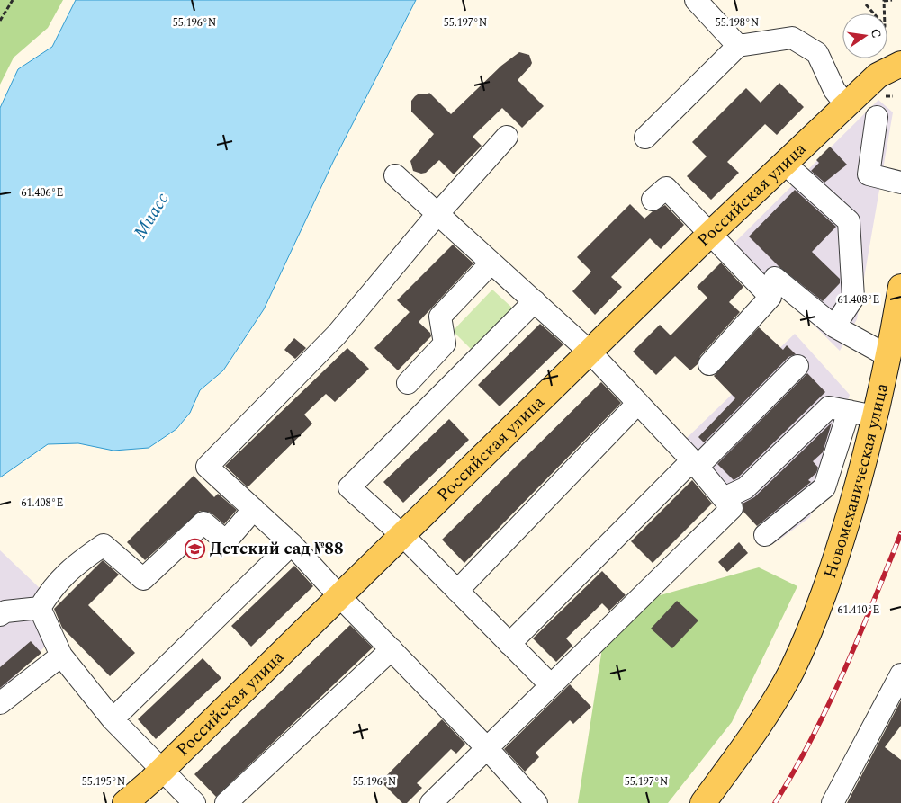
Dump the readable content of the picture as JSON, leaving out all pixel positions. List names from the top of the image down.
{
  "streets": {
    "main road": ["Российская улица", "Новомеханическая улица"]
  },
  "water": ["Миасс"],
  "places": {
    "school or university": ["Детский сад №88"]
  },
  "north": "right",
  "coordinates": [
    "55.196°N",
    "55.197°N",
    "55.198°N",
    "61.406°E",
    "61.408°E",
    "61.410°E",
    "55.195°N"
  ]
}
